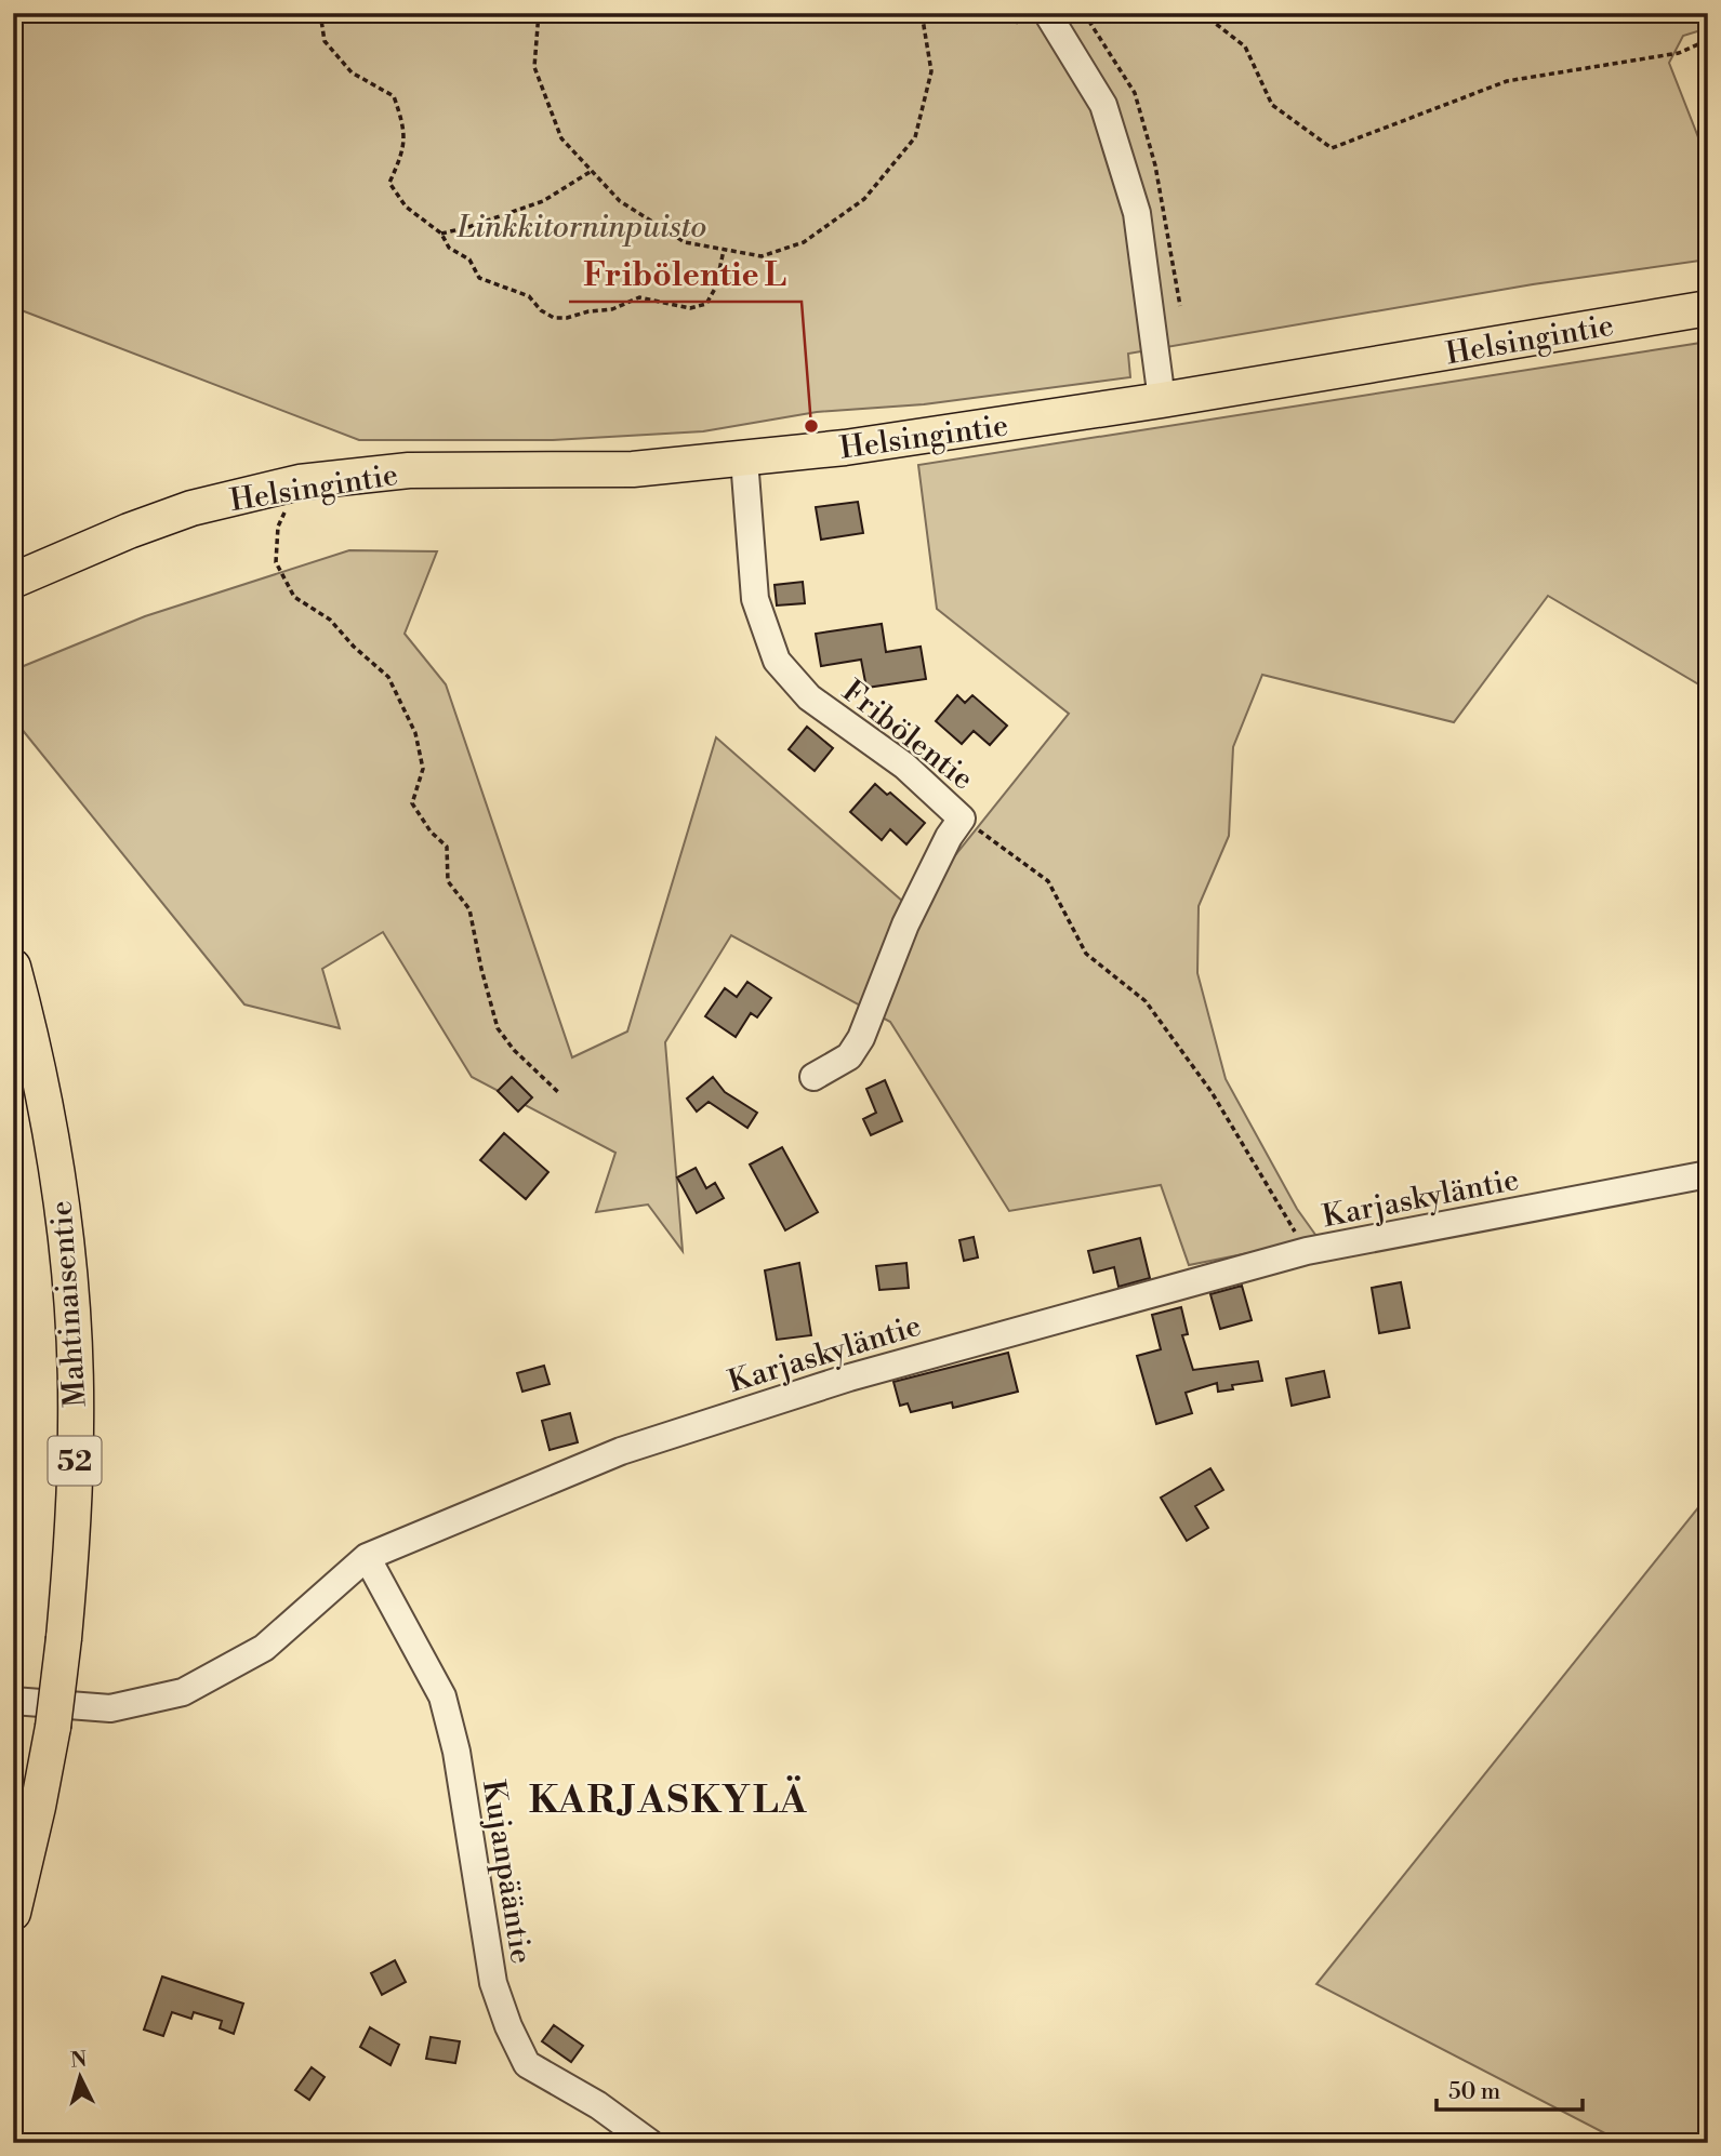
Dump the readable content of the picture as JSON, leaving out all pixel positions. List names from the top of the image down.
{
  "streets": {
    "main road": ["Helsingintie", "Mahtinaisentie", "52"],
    "street": ["Fribölentie", "Karjaskyläntie", "Kujanpääntie"]
  },
  "crossings": [
    ["Helsingintie", "Fribölentie"],
    ["Karjaskyläntie", "Kujanpääntie"]
  ],
  "districts": ["KARJASKYLÄ"],
  "parks": ["Linkkitorninpuisto"],
  "places": ["Fribölentie L"],
  "scale_bar": "50 m",
  "north": "top"
}
